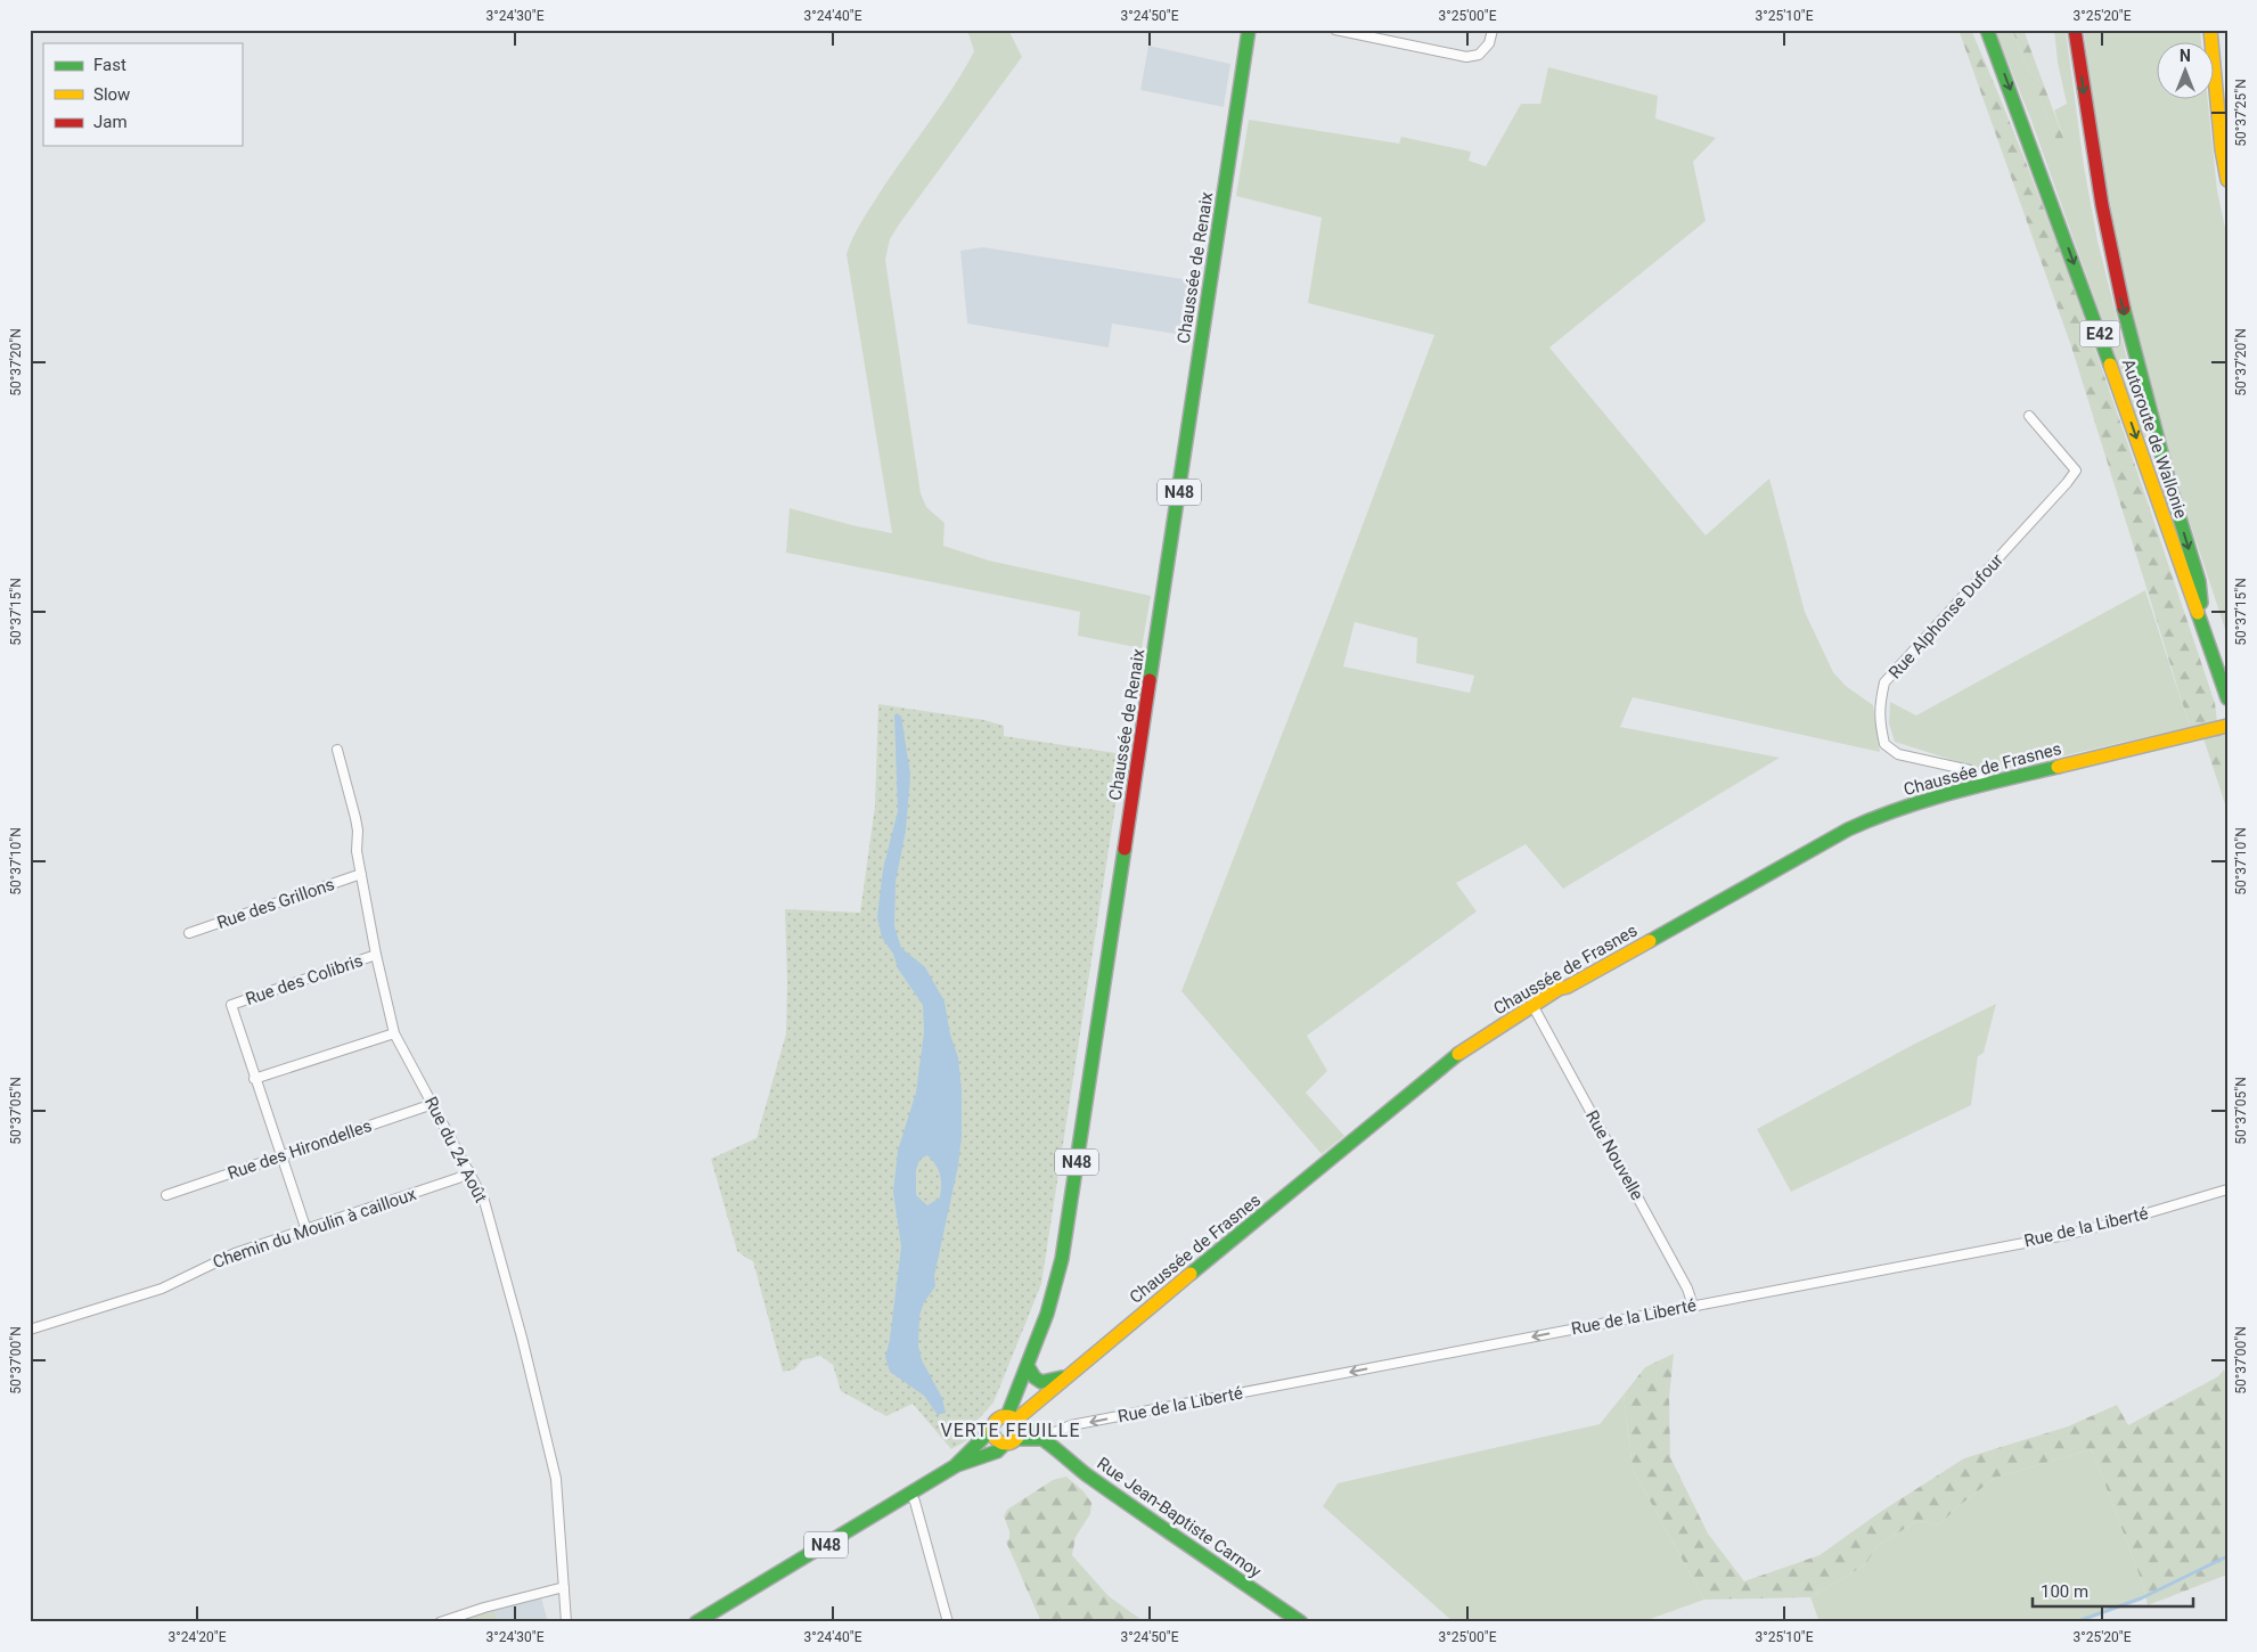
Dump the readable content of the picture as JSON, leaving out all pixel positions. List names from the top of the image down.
{
  "streets": {
    "main road": [
      "Chaussée de Renaix",
      "E42",
      "Autoroute de Wallonie",
      "N48",
      "Chaussée de Frasnes",
      "Rue Jean-Baptiste Carnoy"
    ],
    "street": [
      "Rue Alphonse Dufour",
      "Rue des Grillons",
      "Rue des Colibris",
      "Rue des Hirondelles",
      "Rue du 24 Août",
      "Rue Nouvelle",
      "Rue de la Liberté",
      "Chemin du Moulin à cailloux"
    ]
  },
  "crossings": [
    ["Chaussée de Renaix", "N48"],
    ["Chaussée de Renaix", "Chaussée de Frasnes"],
    ["N48", "Chaussée de Frasnes"],
    ["Rue Alphonse Dufour", "Chaussée de Frasnes"],
    ["Chaussée de Frasnes", "Rue Nouvelle"],
    ["Rue des Grillons", "Rue du 24 Août"],
    ["Rue des Colibris", "Rue du 24 Août"],
    ["Rue des Hirondelles", "Rue du 24 Août"],
    ["Rue du 24 Août", "Chemin du Moulin à cailloux"],
    ["Rue Nouvelle", "Rue de la Liberté"],
    ["Rue de la Liberté", "Rue Jean-Baptiste Carnoy"]
  ],
  "one_way": ["Rue de la Liberté"],
  "districts": ["VERTE FEUILLE"],
  "legend": ["Fast", "Slow", "Jam"],
  "scale_bar": "100 m",
  "north": "top",
  "coordinates": [
    "3°24'30\"E",
    "3°24'40\"E",
    "3°24'50\"E",
    "3°25'00\"E",
    "3°25'10\"E",
    "3°25'20\"E",
    "50°37'25\"N",
    "50°37'20\"N",
    "50°37'15\"N",
    "50°37'10\"N",
    "50°37'05\"N",
    "50°37'00\"N",
    "3°24'20\"E"
  ]
}
